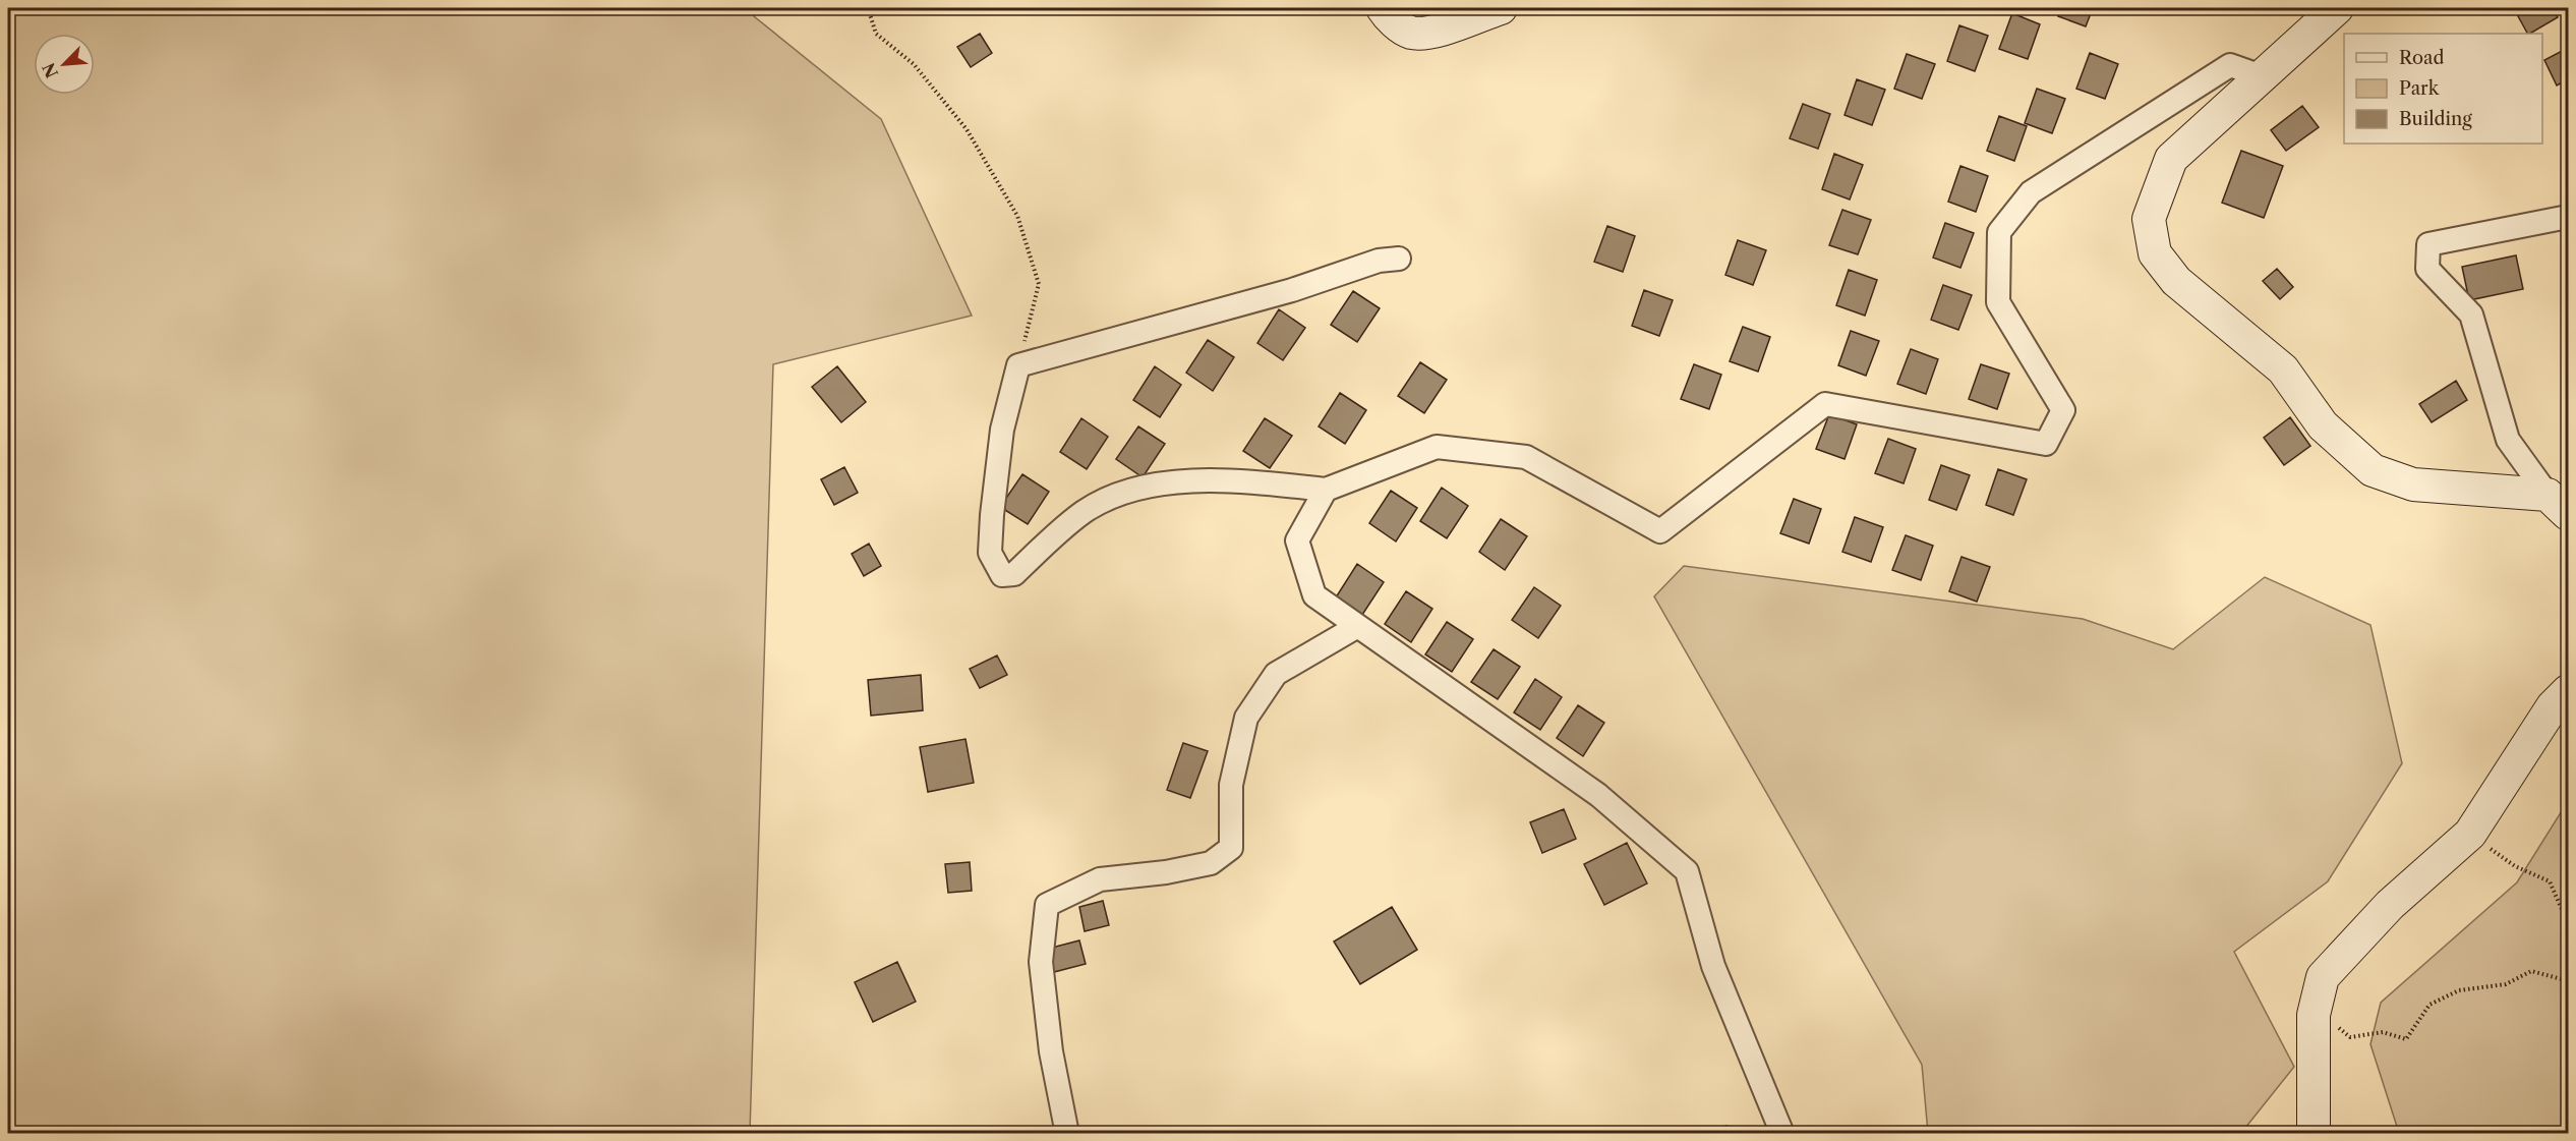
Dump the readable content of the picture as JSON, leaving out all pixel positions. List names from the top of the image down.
{
  "legend": ["Road", "Park", "Building"],
  "north": "bottom left"
}
